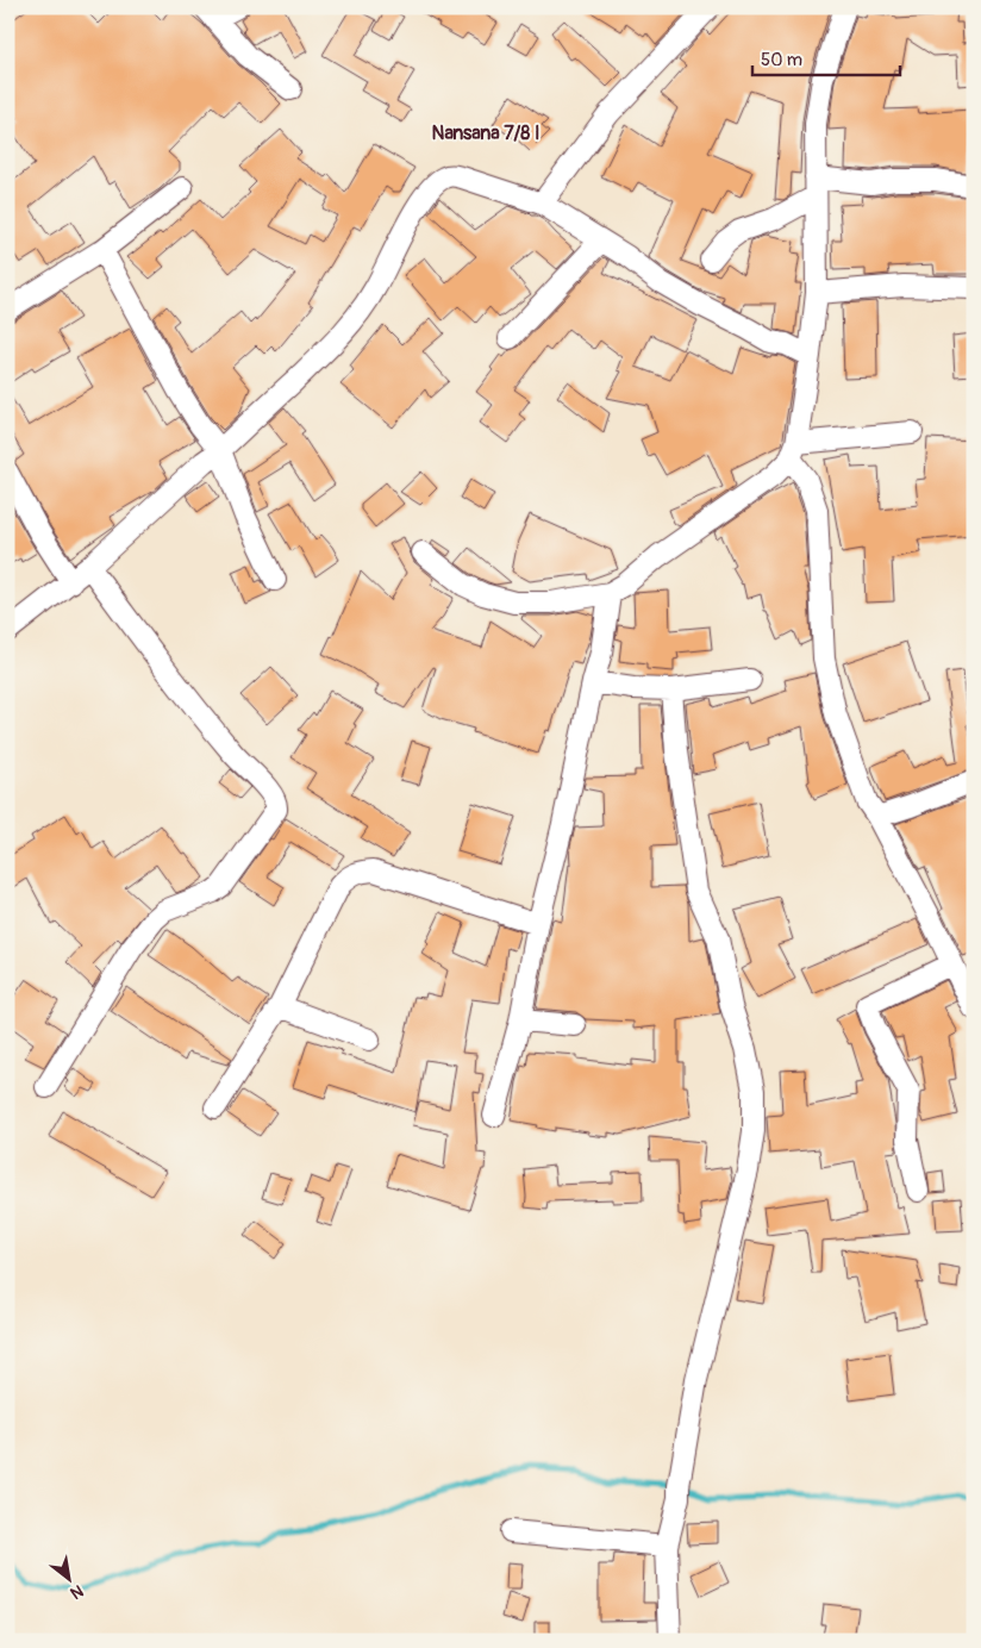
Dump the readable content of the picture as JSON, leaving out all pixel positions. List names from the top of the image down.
{
  "districts": ["Nansana 7/8 I"],
  "scale_bar": "50 m",
  "north": "bottom right"
}
